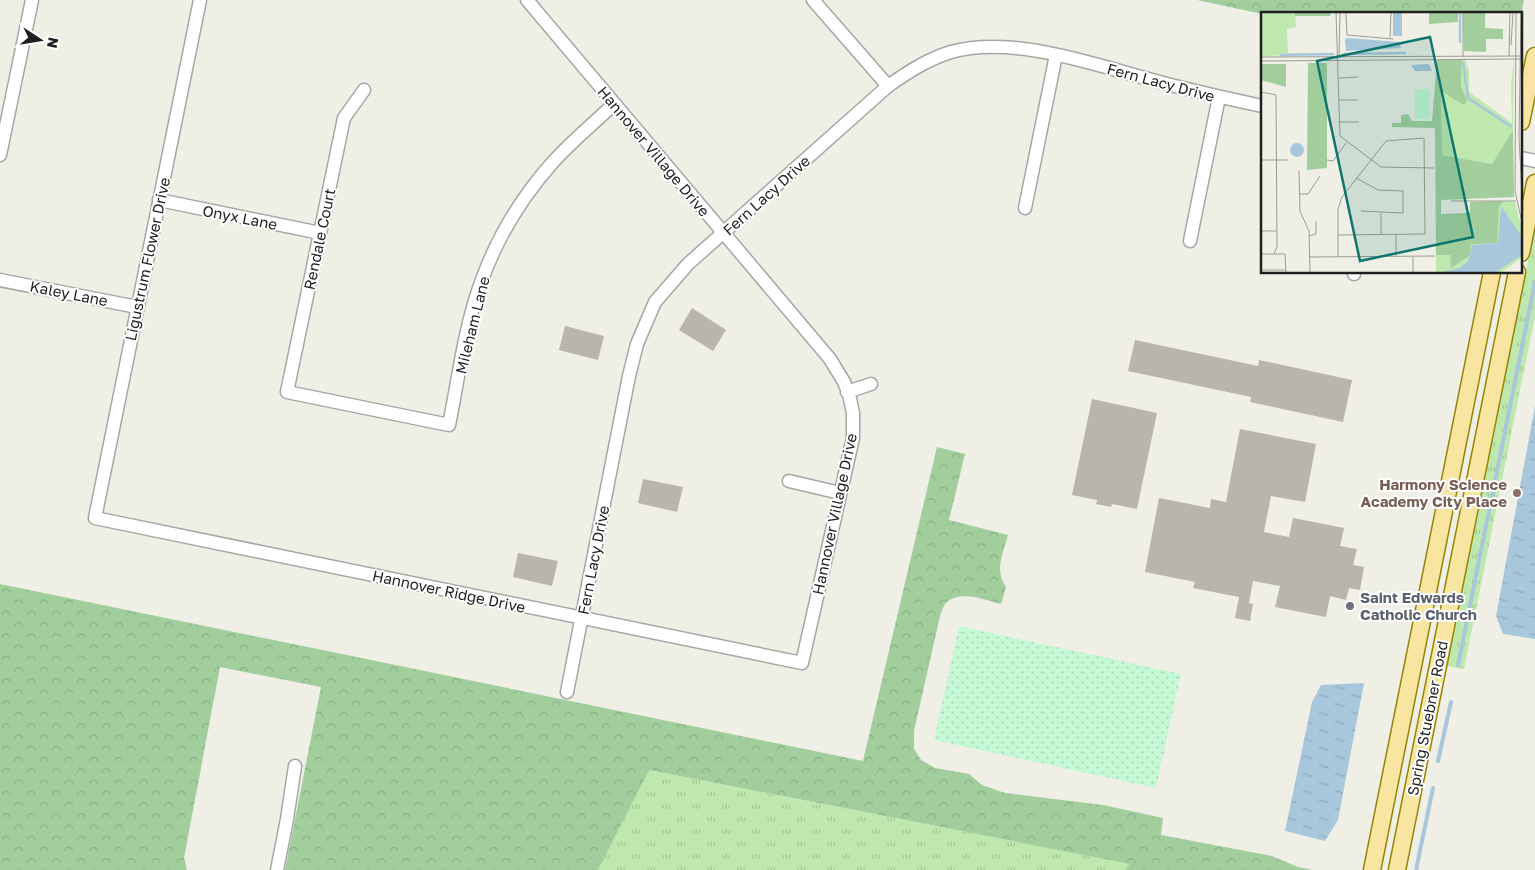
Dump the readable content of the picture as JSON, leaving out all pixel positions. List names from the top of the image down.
{
  "streets": {
    "main road": ["Spring Stuebner Road"],
    "street": [
      "Fern Lacy Drive",
      "Hannover Village Drive",
      "Onyx Lane",
      "Rendale Court",
      "Ligustrum Flower Drive",
      "Kaley Lane",
      "Mileham Lane",
      "Hannover Ridge Drive"
    ]
  },
  "crossings": [
    ["Fern Lacy Drive", "Hannover Village Drive"],
    ["Fern Lacy Drive", "Hannover Ridge Drive"],
    ["Hannover Village Drive", "Mileham Lane"],
    ["Hannover Village Drive", "Hannover Ridge Drive"],
    ["Onyx Lane", "Rendale Court"],
    ["Onyx Lane", "Ligustrum Flower Drive"],
    ["Rendale Court", "Mileham Lane"],
    ["Ligustrum Flower Drive", "Kaley Lane"],
    ["Ligustrum Flower Drive", "Hannover Ridge Drive"]
  ],
  "places": ["Harmony Science Academy City Place", "Saint Edwards Catholic Church"],
  "north": "right"
}
